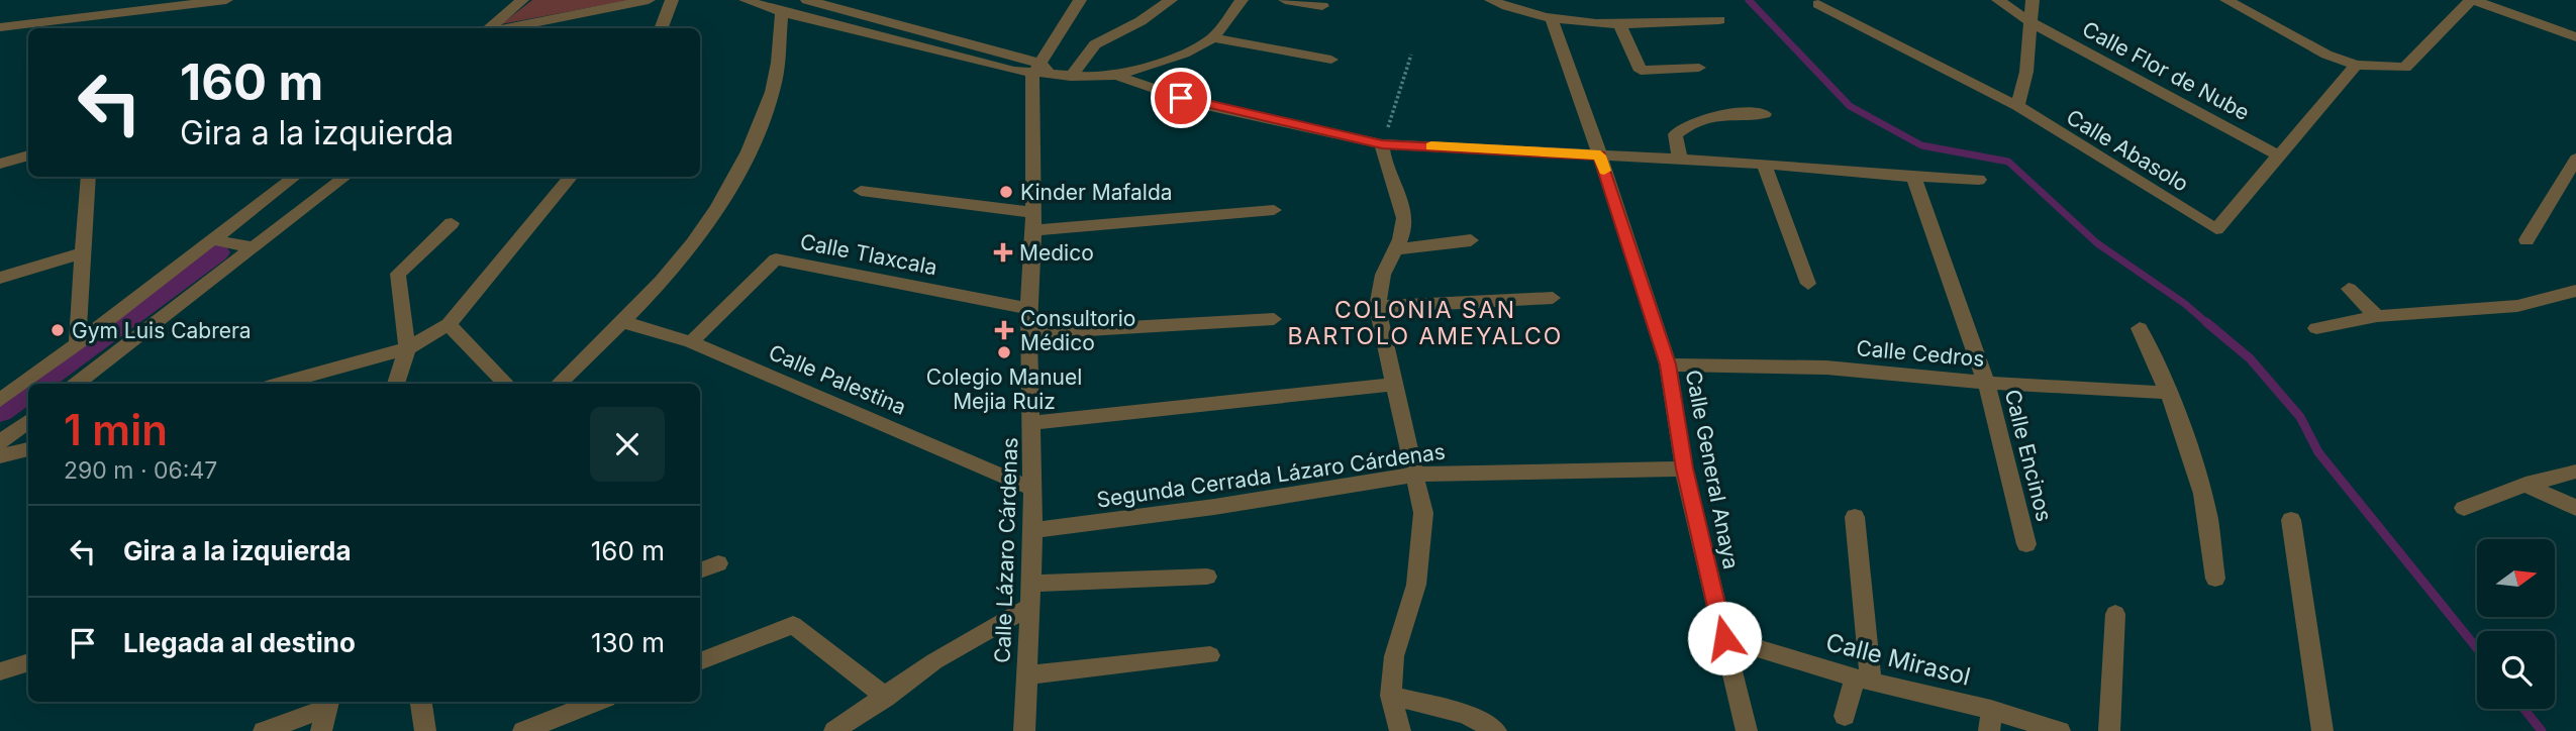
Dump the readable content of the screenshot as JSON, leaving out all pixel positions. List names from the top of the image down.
{
  "streets": {
    "street": [
      "Calle Flor de Nube",
      "Calle Abasolo",
      "Calle Tlaxcala",
      "Calle Cedros",
      "Calle Palestina",
      "Calle Encinos",
      "Calle General Anaya",
      "Segunda Cerrada Lázaro Cárdenas",
      "Calle Lázaro Cárdenas",
      "Calle Mirasol"
    ]
  },
  "crossings": [
    ["Calle Flor de Nube", "Calle Abasolo"],
    ["Calle Tlaxcala", "Calle Palestina"],
    ["Calle Tlaxcala", "Calle Lázaro Cárdenas"],
    ["Calle Cedros", "Calle Encinos"],
    ["Calle Cedros", "Calle General Anaya"],
    ["Calle Palestina", "Calle Lázaro Cárdenas"],
    ["Calle General Anaya", "Segunda Cerrada Lázaro Cárdenas"],
    ["Calle General Anaya", "Calle Mirasol"],
    ["Segunda Cerrada Lázaro Cárdenas", "Calle Lázaro Cárdenas"]
  ],
  "districts": ["COLONIA SAN BARTOLO AMEYALCO"],
  "places": {
    "other": ["Kinder Mafalda", "Gym Luis Cabrera", "Colegio Manuel Mejia Ruiz"],
    "health": ["Medico", "Consultorio Médico"]
  },
  "north": "right",
  "page": {
    "turn": ["160 m", "Gira a la izquierda"],
    "heading": ["1 min", "290 m · 06:47"],
    "list": [
      {
        "name": "Gira a la izquierda",
        "value": "160 m"
      },
      {
        "name": "Llegada al destino",
        "value": "130 m"
      }
    ]
  }
}
